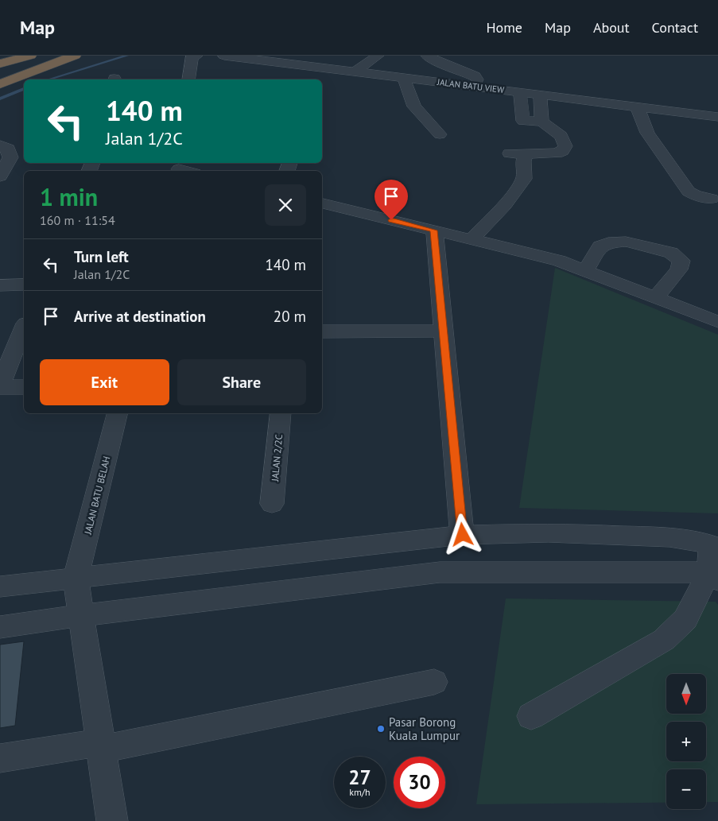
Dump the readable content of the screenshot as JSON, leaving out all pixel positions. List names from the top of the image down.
{
  "streets": {
    "street": ["JALAN BATU VIEW", "JALAN 2/2C", "JALAN BATU BELAH"]
  },
  "places": ["Pasar Borong Kuala Lumpur"],
  "north": "bottom",
  "page": {
    "header": "Map",
    "nav": [
      "Home",
      "Map",
      "About",
      "Contact"
    ],
    "turn": ["140 m", "Jalan 1/2C"],
    "heading": ["1 min", "160 m · 11:54"],
    "list": [
      {
        "name": "Turn left",
        "note": "Jalan 1/2C",
        "value": "140 m"
      },
      {
        "name": "Arrive at destination",
        "value": "20 m"
      }
    ],
    "buttons": ["Exit", "Share"],
    "map_buttons": ["+", "−"],
    "speed": "27 km/h",
    "limit": "30"
  }
}
